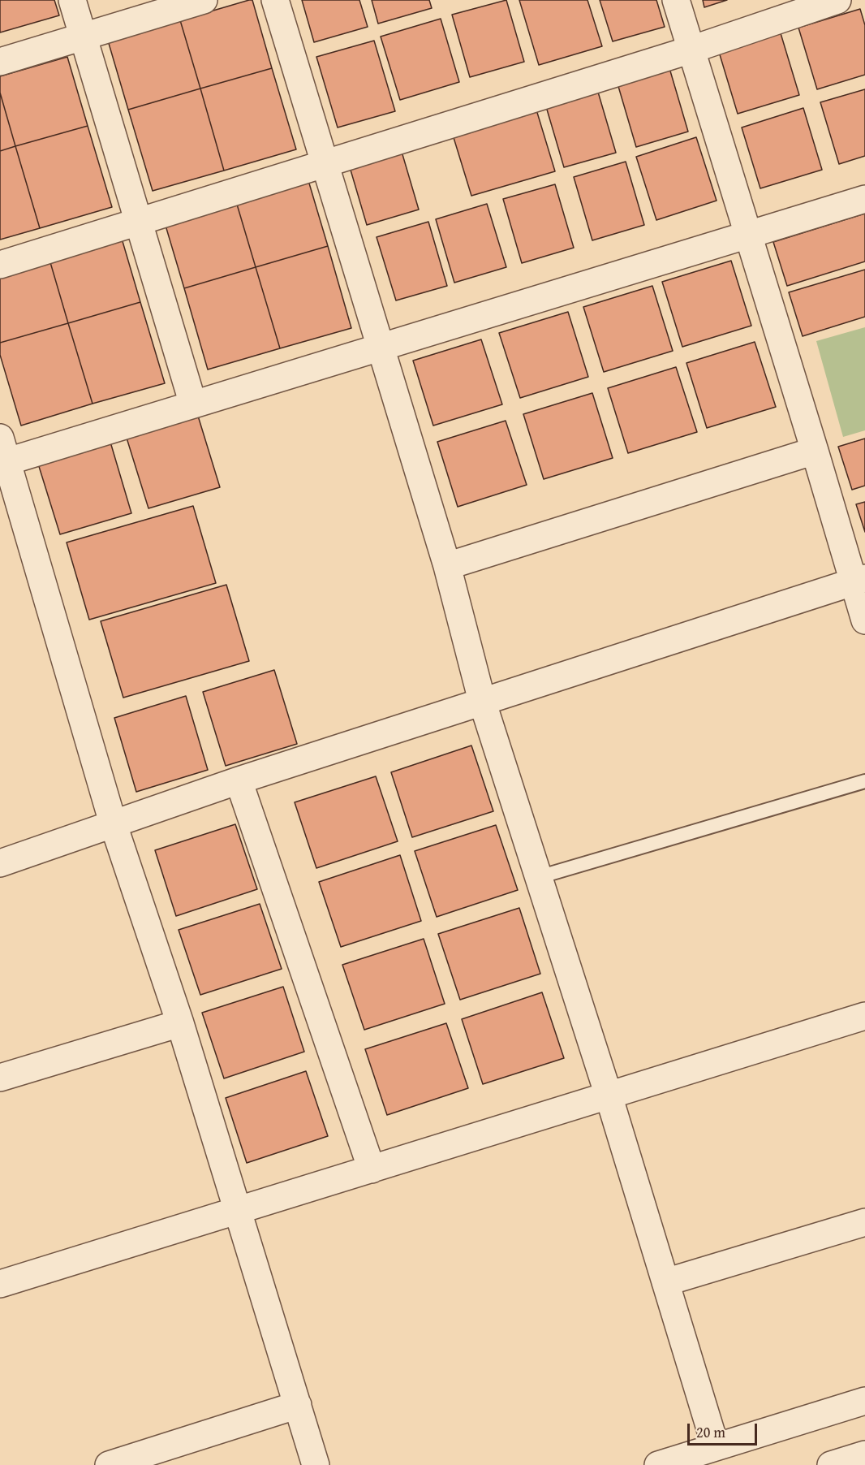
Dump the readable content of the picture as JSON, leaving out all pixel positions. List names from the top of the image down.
{
  "scale_bar": "20 m"
}
